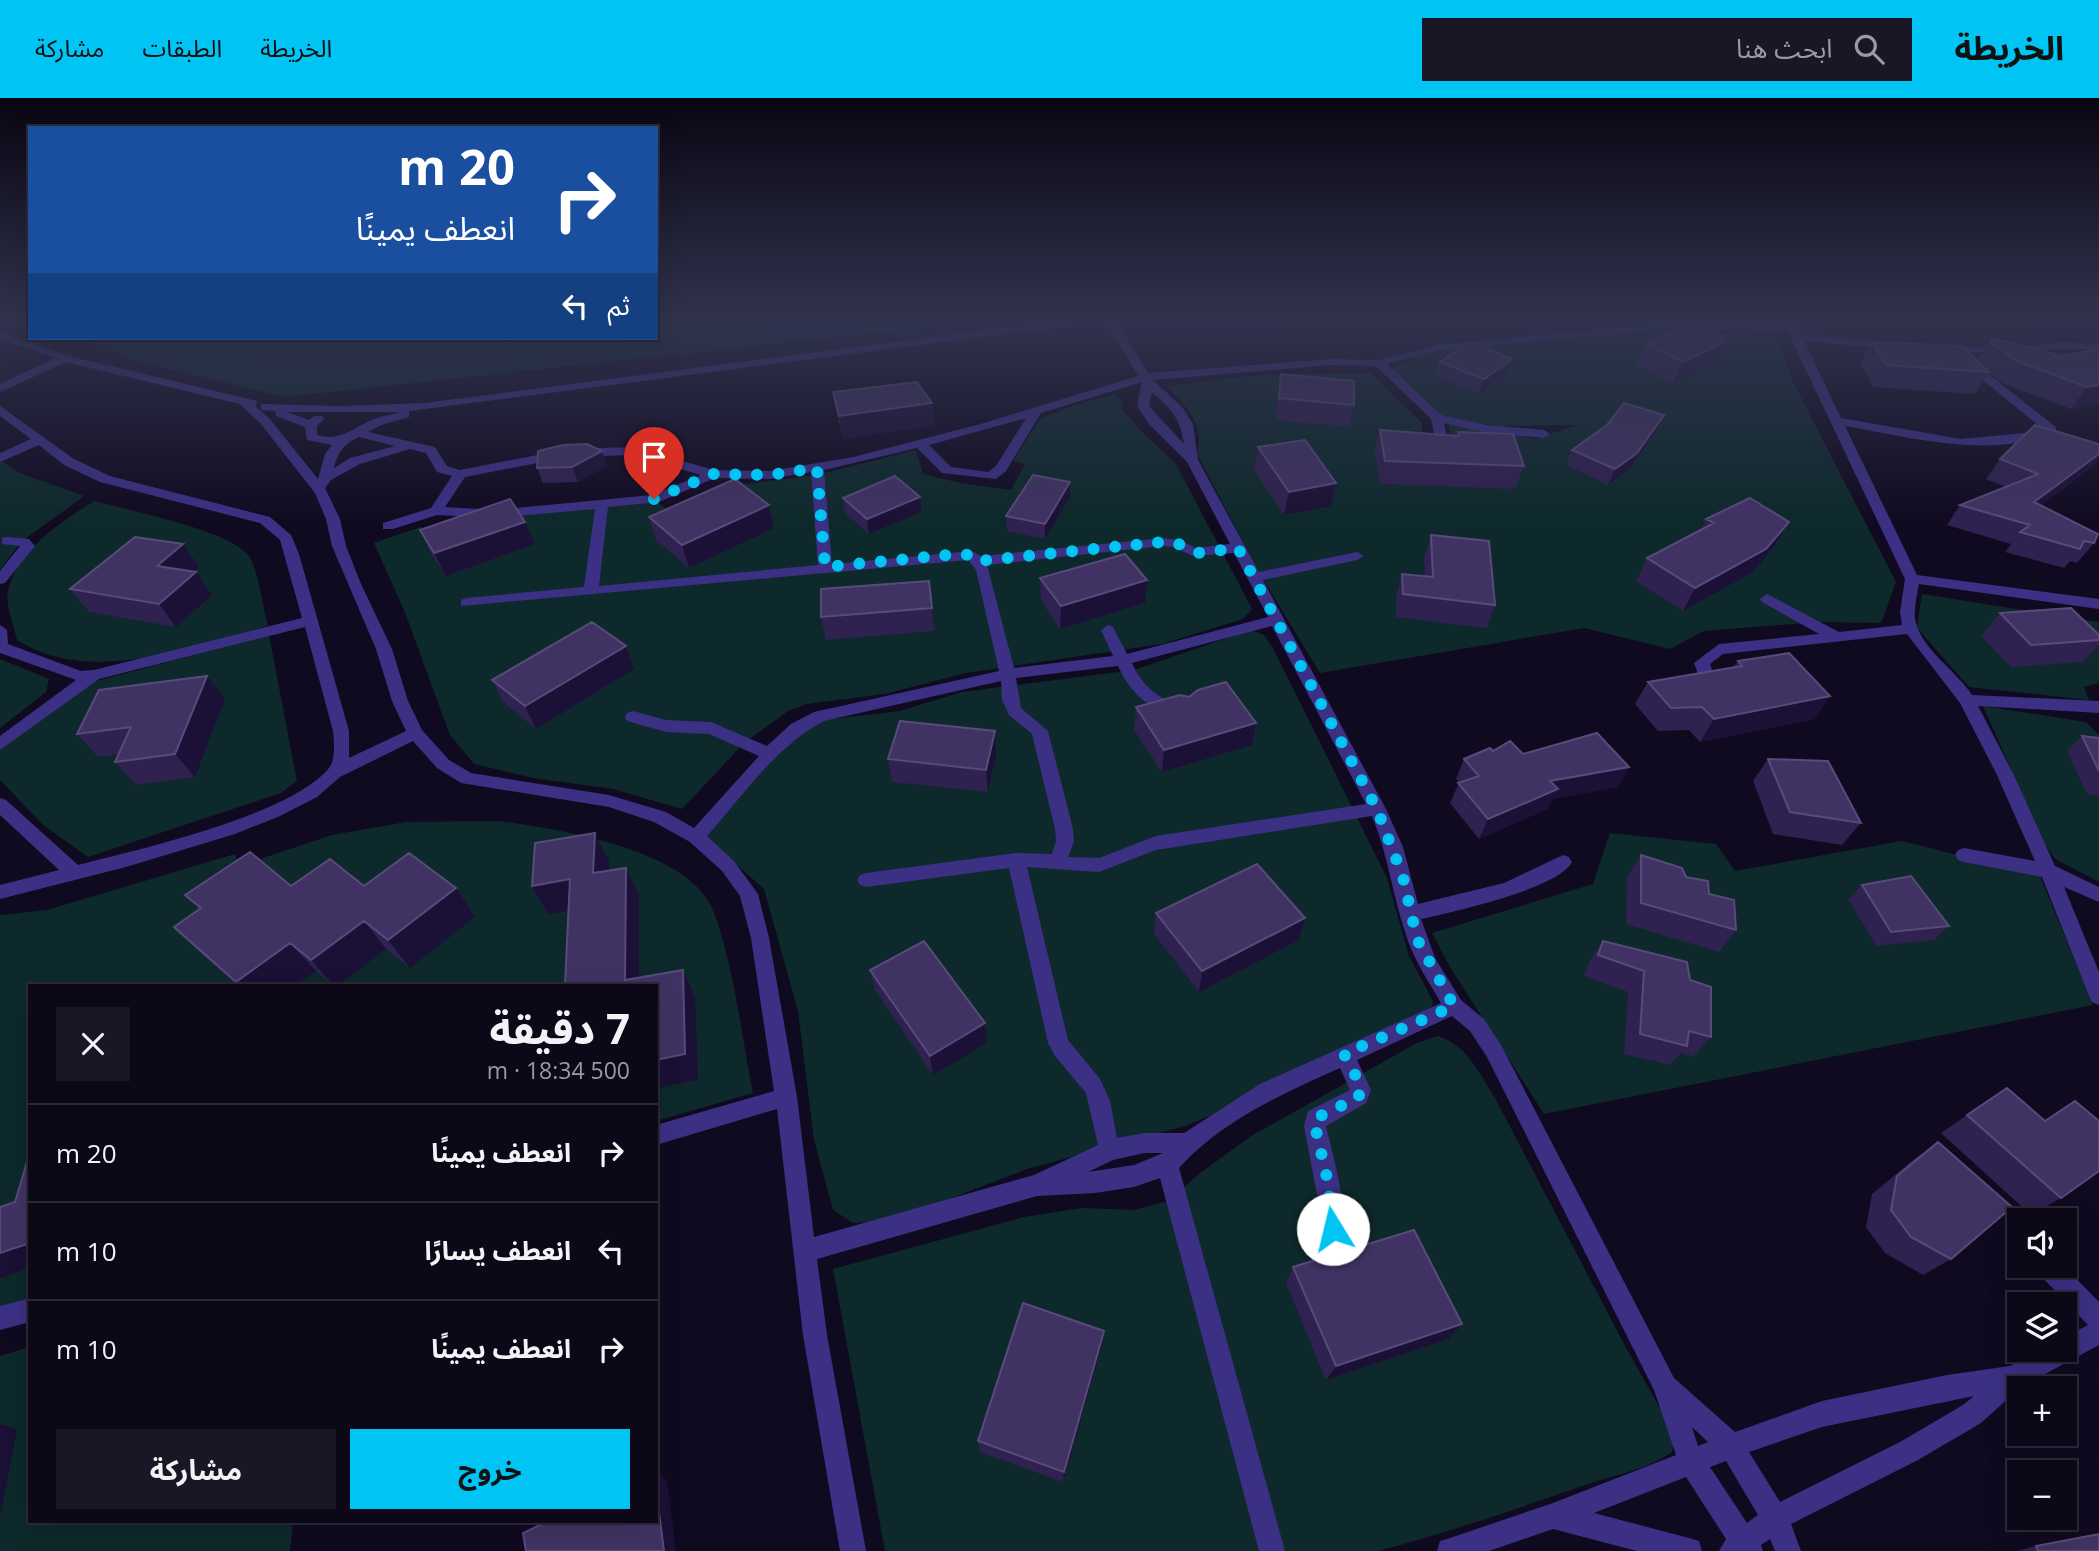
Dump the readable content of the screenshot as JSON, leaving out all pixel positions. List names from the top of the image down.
{
  "page": {
    "header": "الخريطة",
    "search": "ابحث هنا",
    "nav": ["الخريطة", "الطبقات", "مشاركة"],
    "turn": ["20 m", "انعطف يمينًا"],
    "then": "ثم",
    "heading": ["7 دقيقة", "500 m · 18:34"],
    "list": [
      {
        "name": "انعطف يمينًا",
        "value": "20 m"
      },
      {
        "name": "انعطف يسارًا",
        "value": "10 m"
      },
      {
        "name": "انعطف يمينًا",
        "value": "10 m"
      }
    ],
    "map_buttons": ["+", "−"],
    "buttons": ["خروج", "مشاركة"]
  }
}
